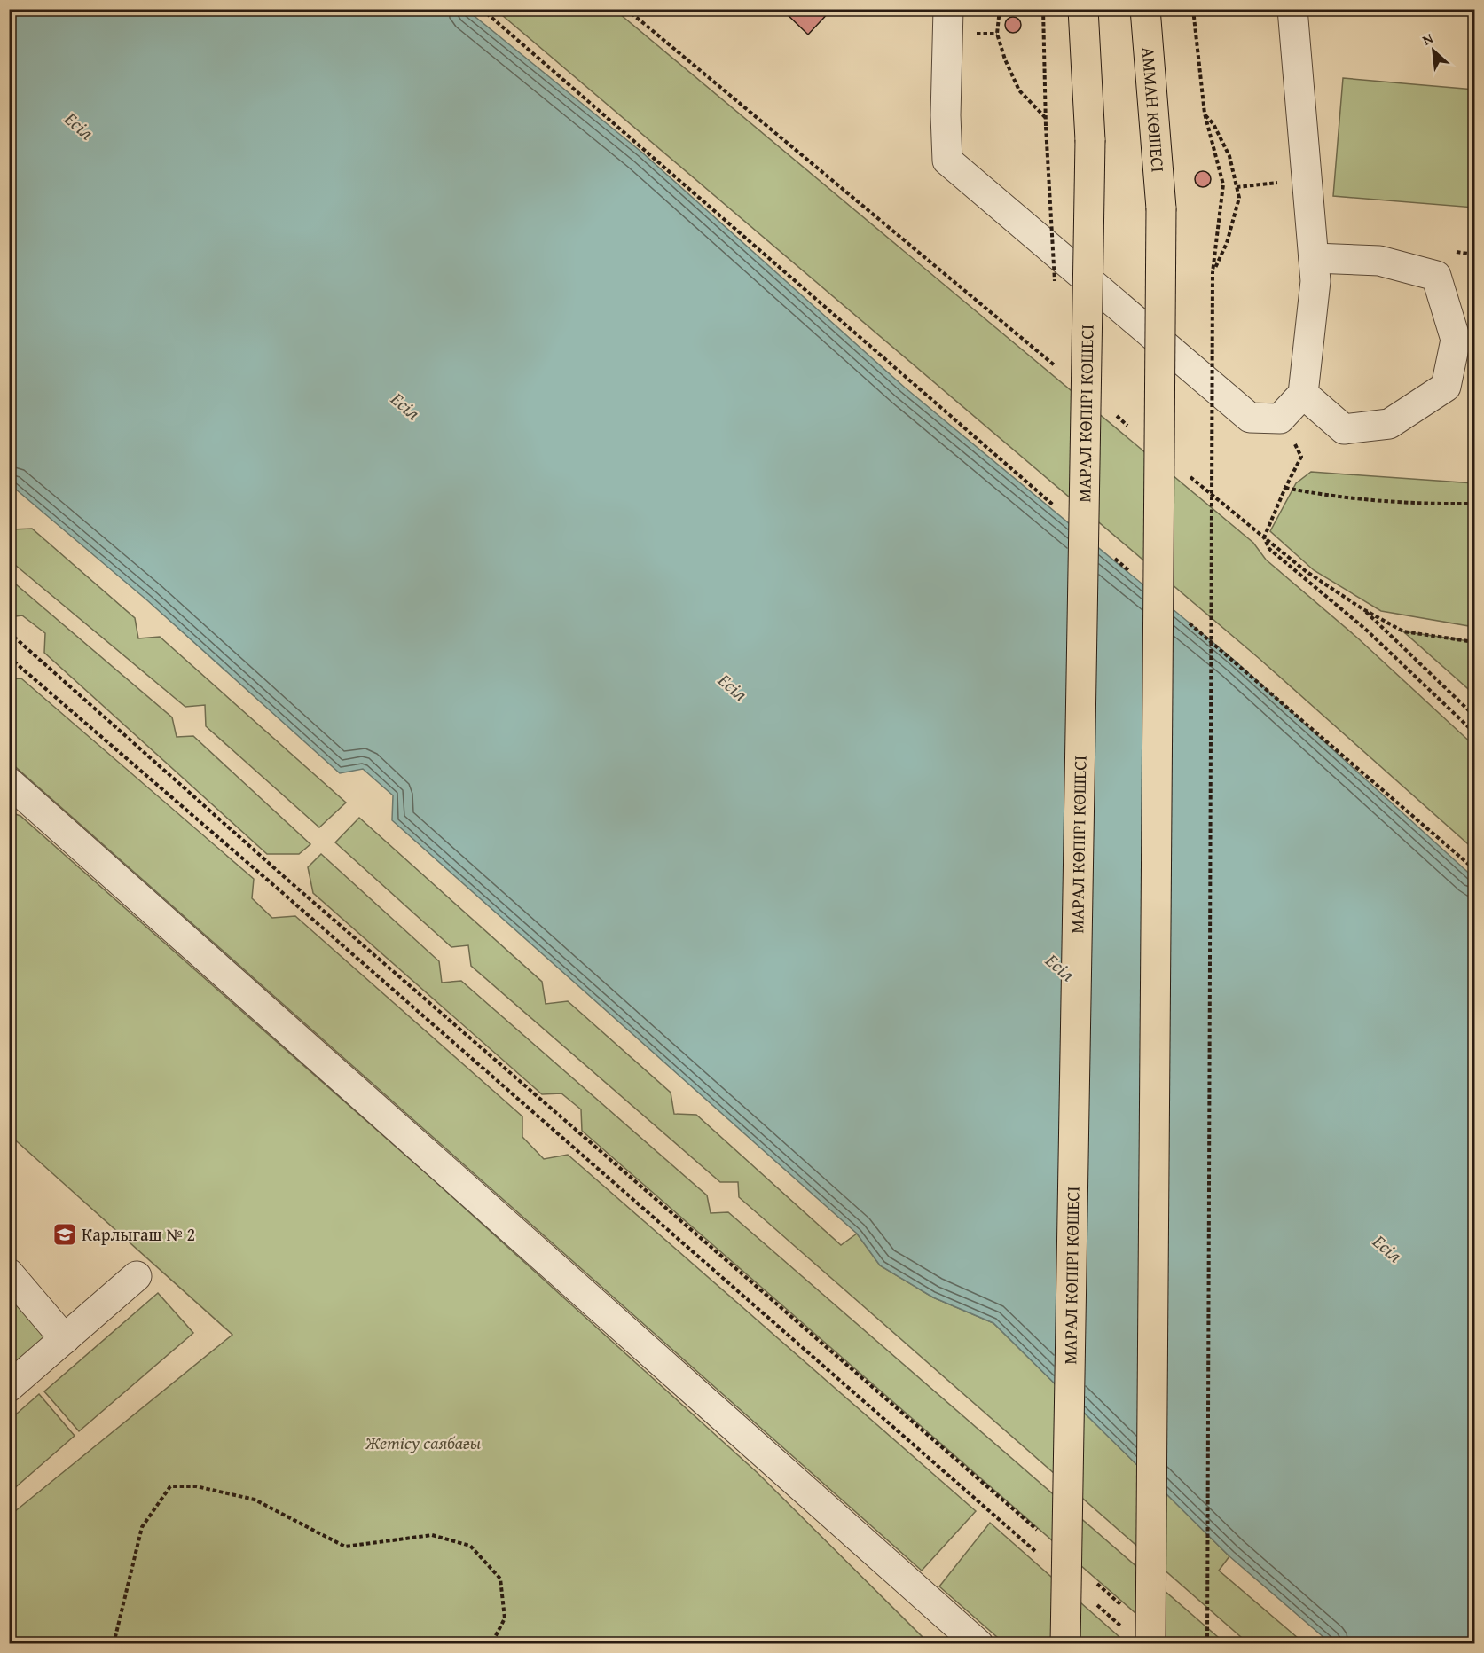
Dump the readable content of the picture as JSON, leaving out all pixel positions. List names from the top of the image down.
{
  "streets": {
    "main road": ["АММАН КӨШЕСІ", "МАРАЛ КӨПІРІ КӨШЕСІ"]
  },
  "water": ["Есіл"],
  "parks": ["Жетісу саябағы"],
  "places": {
    "school or university": ["Карлыгаш № 2"]
  },
  "north": "top left"
}
